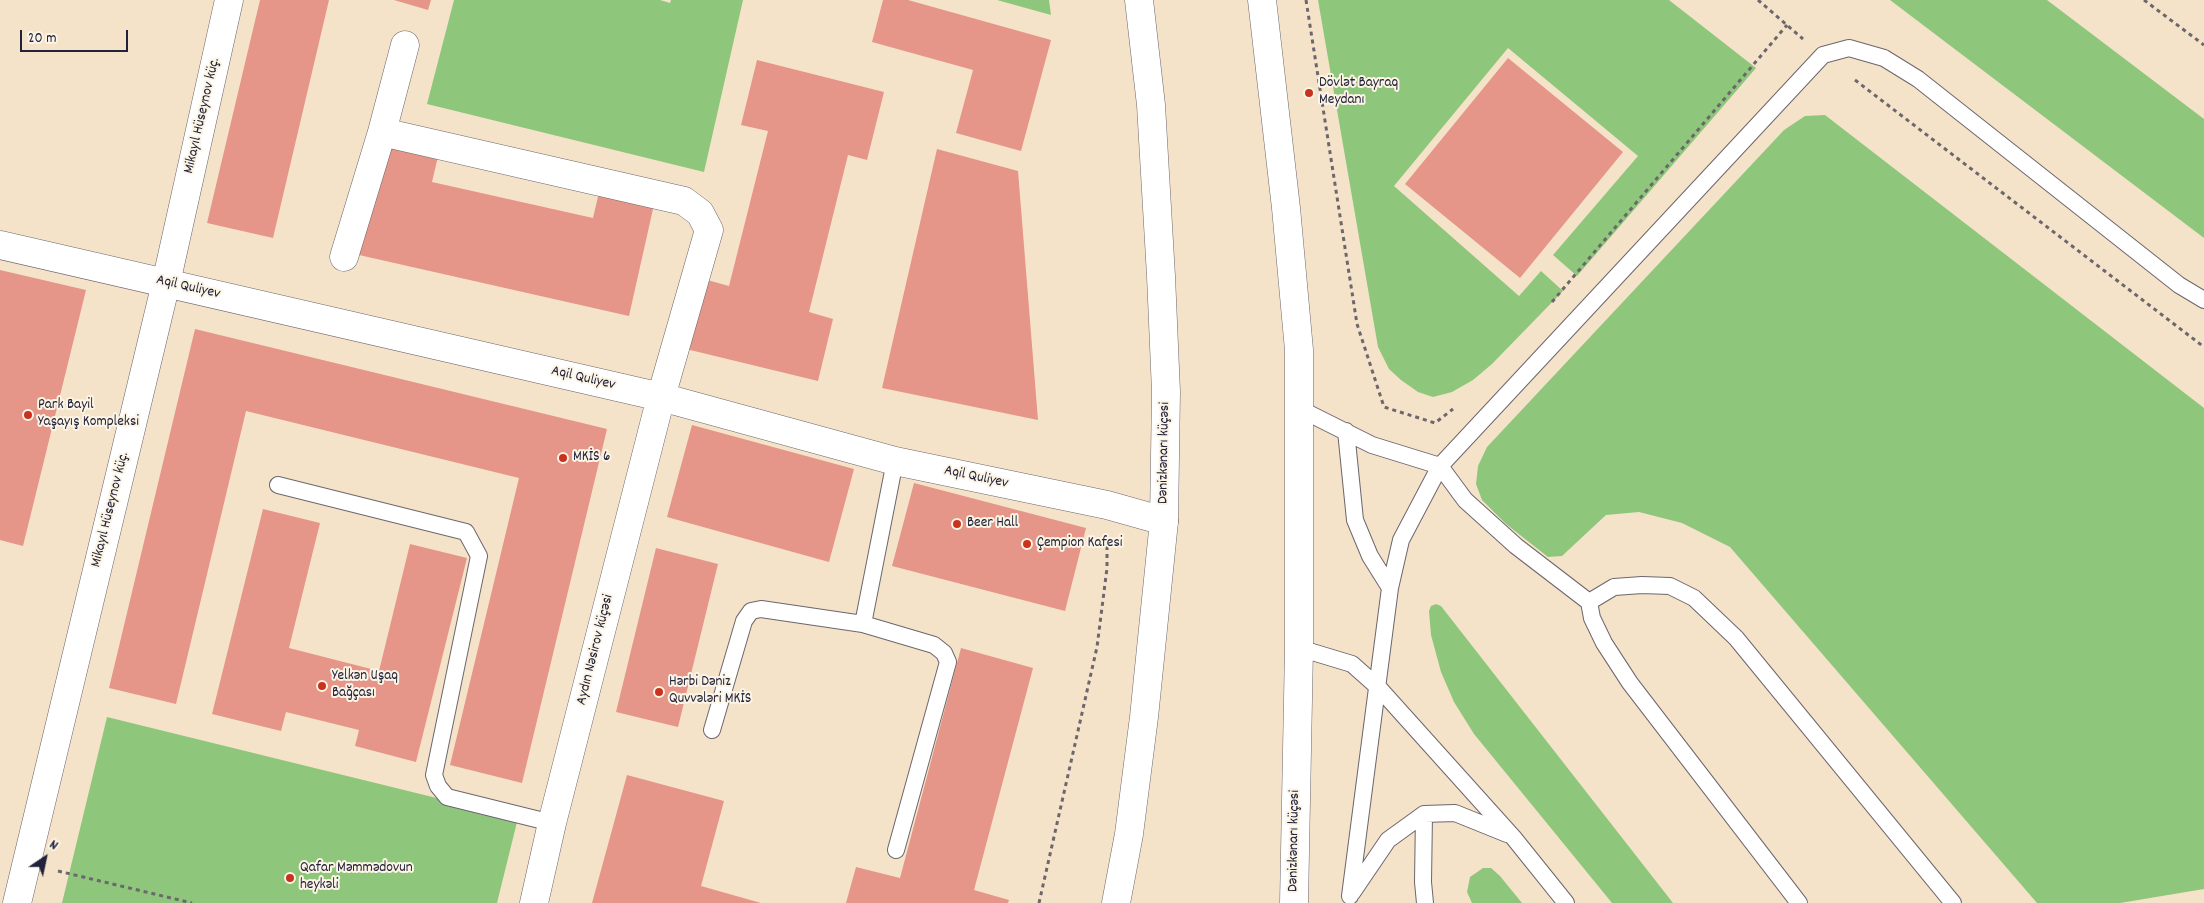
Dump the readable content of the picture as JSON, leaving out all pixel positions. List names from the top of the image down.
{
  "streets": {
    "main road": [
      "Mikayıl Hüseynov küç.",
      "Aqil Quliyev",
      "Dənizkənarı küçəsi",
      "Aydın Nəsirov küçəsi"
    ]
  },
  "crossings": [
    ["Mikayıl Hüseynov küç.", "Aqil Quliyev"],
    ["Aqil Quliyev", "Dənizkənarı küçəsi"],
    ["Aqil Quliyev", "Aydın Nəsirov küçəsi"]
  ],
  "places": [
    "Dövlət Bayraq Meydanı",
    "Park Bayil Yaşayış Kompleksi",
    "MKİS 6",
    "Beer Hall",
    "Çempion Kafesi",
    "Yelkən Uşaq Bağçası",
    "Hərbi Dəniz Quvvələri MKİS",
    "Qafar Məmmədovun heykəli"
  ],
  "scale_bar": "20 m",
  "north": "top right"
}
